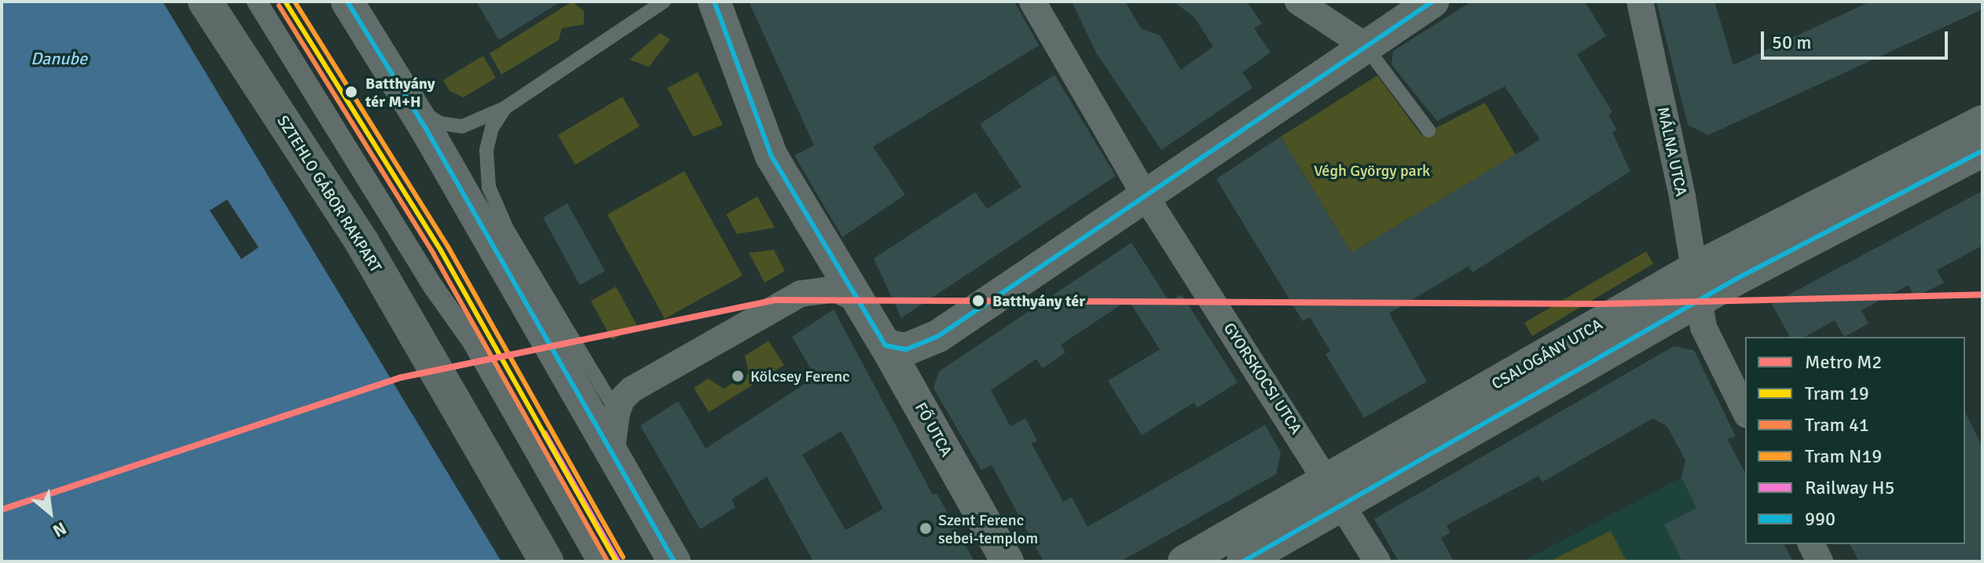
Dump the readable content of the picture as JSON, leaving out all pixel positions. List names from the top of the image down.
{
  "streets": {
    "main road": ["SZTEHLO GÁBOR RAKPART"],
    "street": [
      "MÁLNA UTCA",
      "CSALOGÁNY UTCA",
      "GYORSKOCSI UTCA",
      "FŐ UTCA"
    ]
  },
  "crossings": [
    ["MÁLNA UTCA", "CSALOGÁNY UTCA"],
    ["CSALOGÁNY UTCA", "GYORSKOCSI UTCA"]
  ],
  "water": ["Danube"],
  "parks": ["Végh György park"],
  "places": [
    "Batthyány tér M+H",
    "Batthyány tér",
    "Kölcsey Ferenc",
    "Szent Ferenc sebei-templom"
  ],
  "lines": [
    "tram line 19",
    "tram line N19",
    "transit line 990",
    "tram line 41",
    "metro line M2",
    "rail line H5"
  ],
  "legend": [
    "Metro M2",
    "Tram 19",
    "Tram 41",
    "Tram N19",
    "Railway H5",
    "990"
  ],
  "scale_bar": "50 m",
  "north": "bottom right"
}
